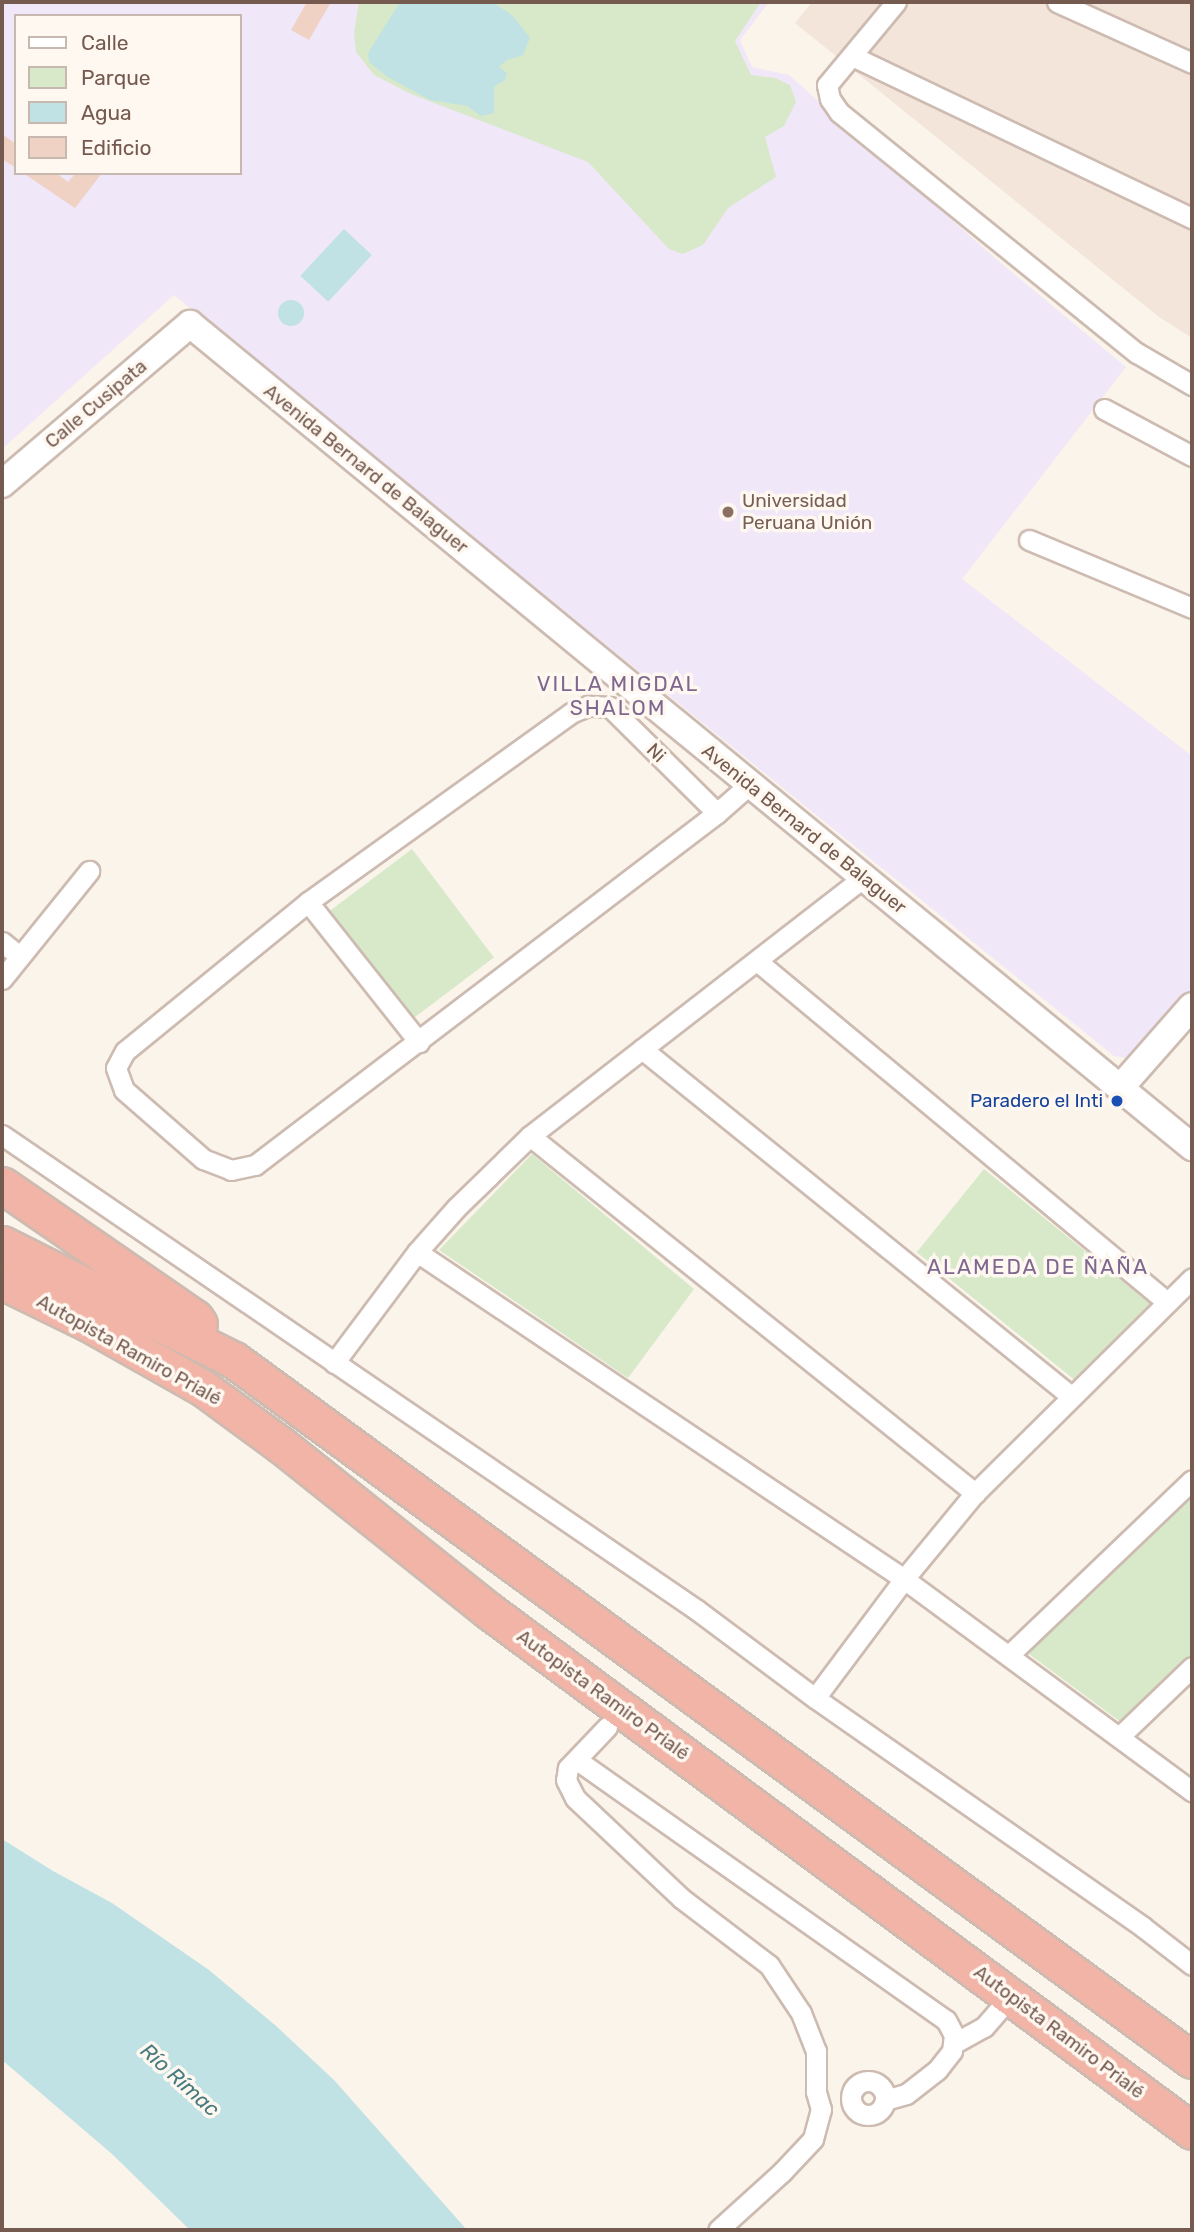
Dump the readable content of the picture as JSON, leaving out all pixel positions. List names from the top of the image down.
{
  "streets": {
    "highway": ["Autopista Ramiro Prialé"],
    "street": ["Calle Cusipata", "Avenida Bernard de Balaguer", "Ni"]
  },
  "crossings": [
    ["Calle Cusipata", "Avenida Bernard de Balaguer"]
  ],
  "districts": ["VILLA MIGDAL SHALOM", "ALAMEDA DE ÑAÑA"],
  "water": ["Río Rímac"],
  "places": ["Universidad Peruana Unión", "Paradero el Inti"],
  "legend": [
    "Calle",
    "Parque",
    "Agua",
    "Edificio"
  ]
}
